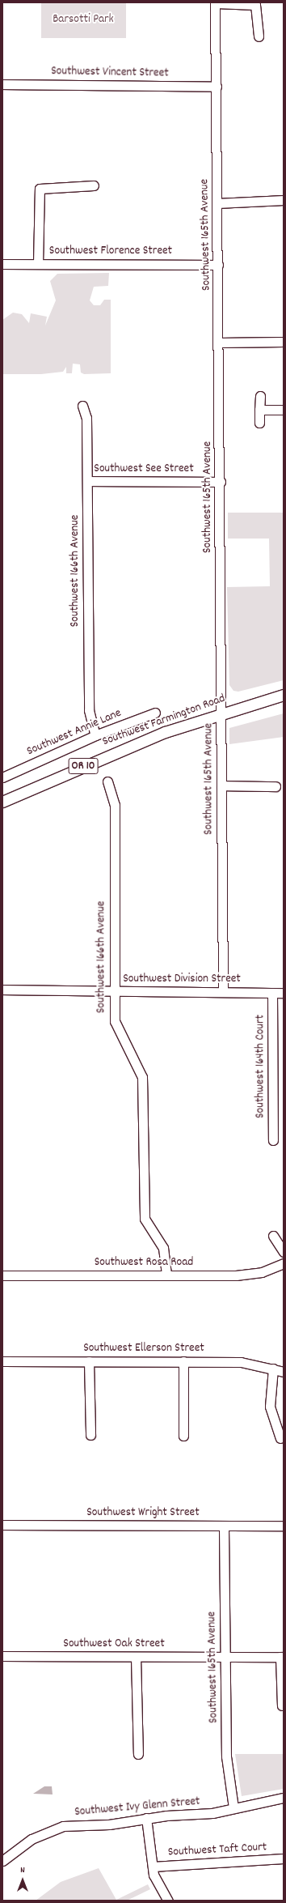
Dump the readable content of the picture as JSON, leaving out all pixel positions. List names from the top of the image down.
{
  "streets": {
    "main road": ["Southwest Farmington Road", "OR 10"],
    "street": [
      "Southwest Vincent Street",
      "Southwest 165th Avenue",
      "Southwest Florence Street",
      "Southwest See Street",
      "Southwest 166th Avenue",
      "Southwest Annie Lane",
      "Southwest Division Street",
      "Southwest 164th Court",
      "Southwest Rosa Road",
      "Southwest Ellerson Street",
      "Southwest Wright Street",
      "Southwest Oak Street",
      "Southwest Ivy Glenn Street",
      "Southwest Taft Court"
    ]
  },
  "crossings": [
    ["Southwest Vincent Street", "Southwest 165th Avenue"],
    ["Southwest 165th Avenue", "Southwest Florence Street"],
    ["Southwest 165th Avenue", "Southwest See Street"],
    ["Southwest 165th Avenue", "Southwest Farmington Road"],
    ["Southwest 165th Avenue", "Southwest Division Street"],
    ["Southwest 165th Avenue", "Southwest Wright Street"],
    ["Southwest 165th Avenue", "Southwest Oak Street"],
    ["Southwest 165th Avenue", "Southwest Ivy Glenn Street"],
    ["Southwest See Street", "Southwest 166th Avenue"],
    ["Southwest 166th Avenue", "Southwest Annie Lane"],
    ["Southwest 166th Avenue", "Southwest Division Street"],
    ["Southwest 166th Avenue", "Southwest Rosa Road"],
    ["Southwest Division Street", "Southwest 164th Court"]
  ],
  "parks": ["Barsotti Park"],
  "north": "top"
}
